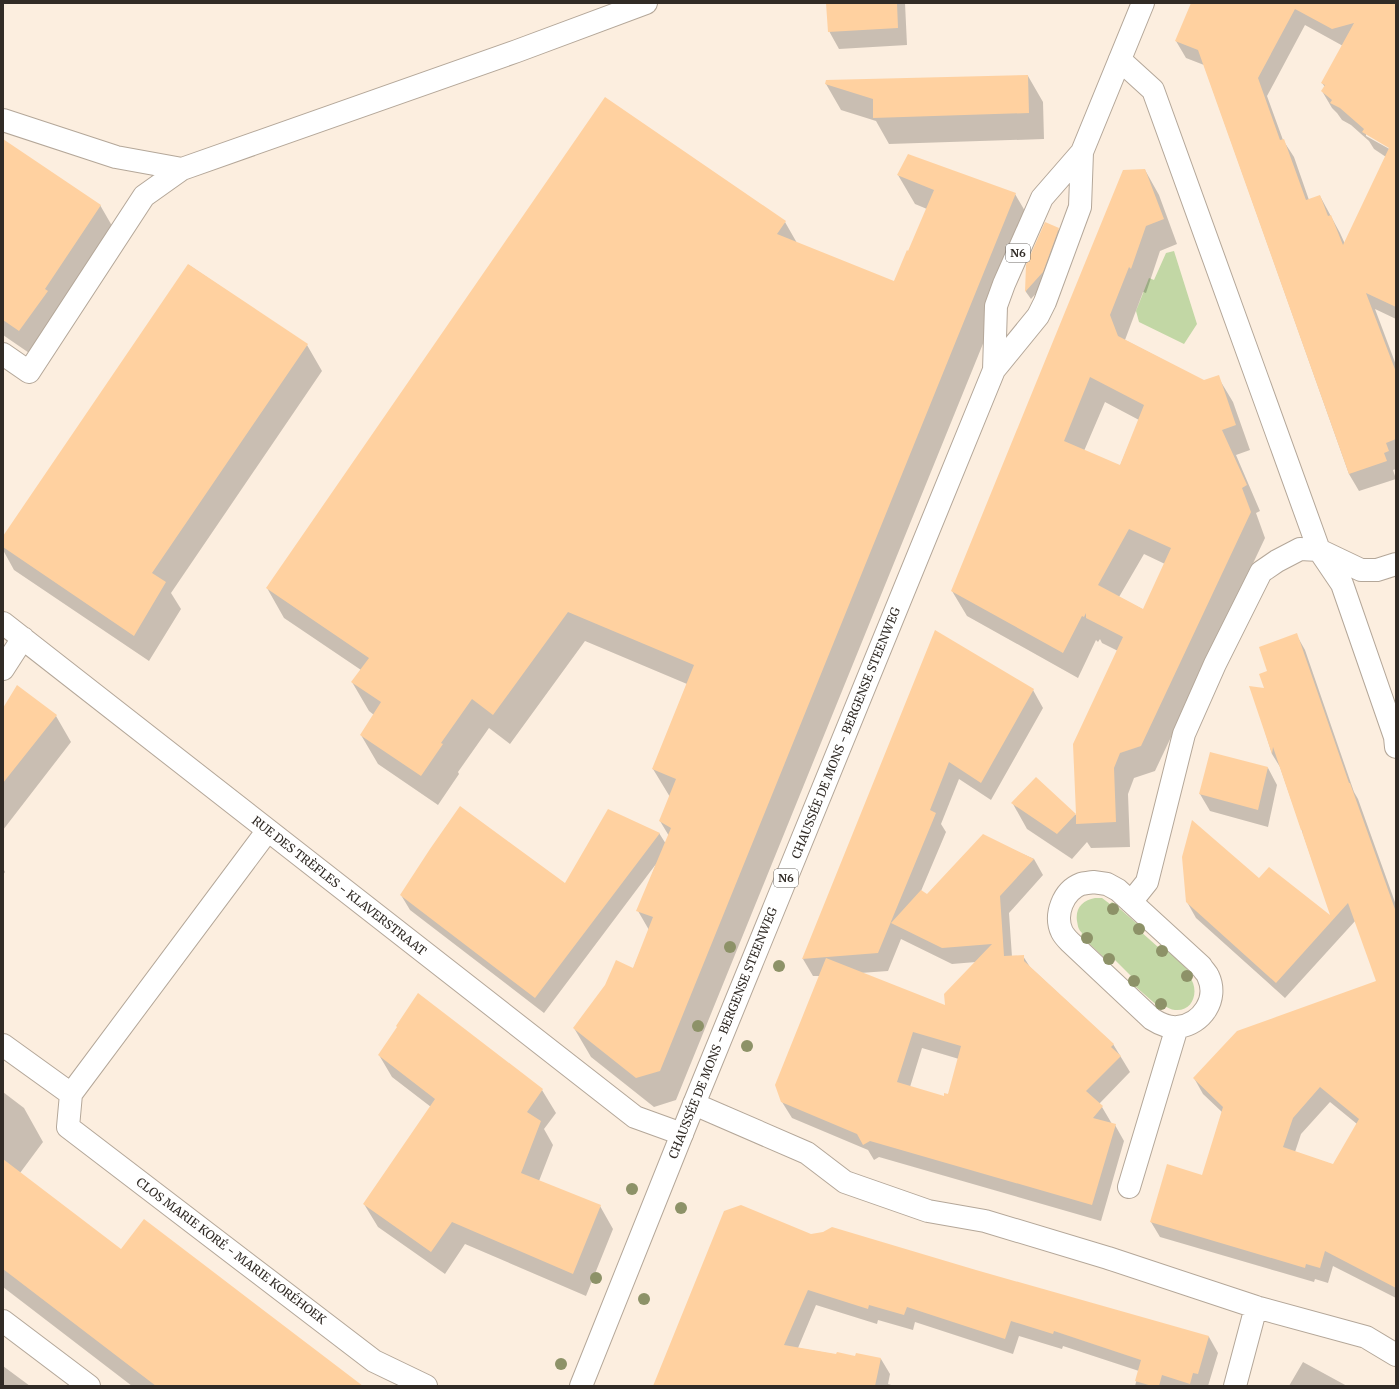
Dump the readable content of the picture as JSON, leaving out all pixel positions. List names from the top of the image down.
{
  "streets": {
    "street": [
      "N6",
      "CHAUSSÉE DE MONS - BERGENSE STEENWEG",
      "RUE DES TRÈFLES - KLAVERSTRAAT",
      "CLOS MARIE KORÉ - MARIE KORÉHOEK"
    ]
  },
  "crossings": [
    ["CHAUSSÉE DE MONS - BERGENSE STEENWEG", "RUE DES TRÈFLES - KLAVERSTRAAT"]
  ]
}
